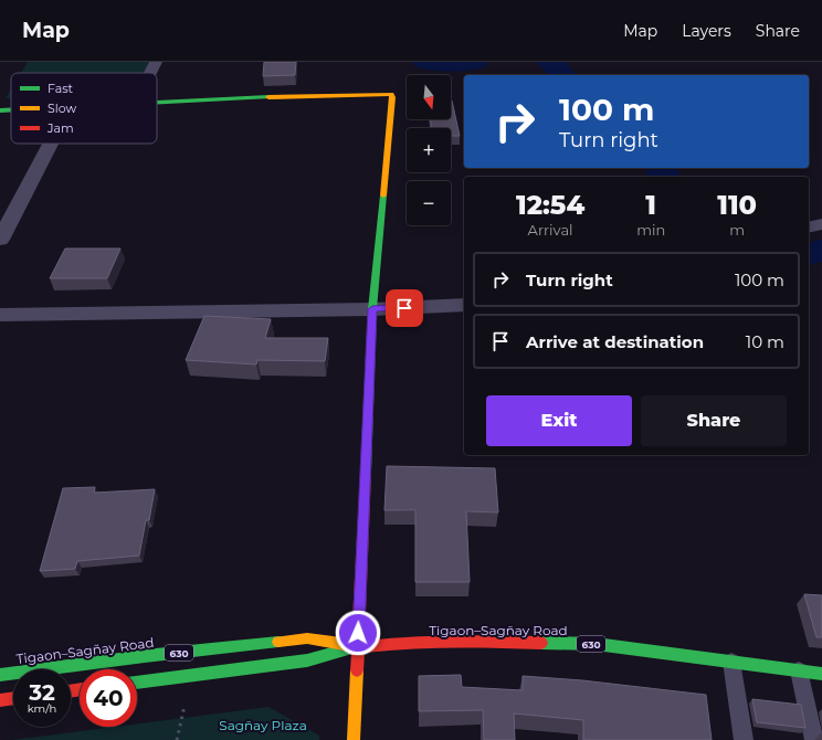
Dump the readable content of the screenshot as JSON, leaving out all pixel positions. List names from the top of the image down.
{
  "streets": {
    "street": ["Tigaon–Sagñay Road", "630"]
  },
  "parks": ["Sagñay Plaza"],
  "legend": ["Fast", "Slow", "Jam"],
  "north": "bottom",
  "page": {
    "header": "Map",
    "nav": ["Map", "Layers", "Share"],
    "map_buttons": ["+", "−"],
    "turn": ["100 m", "Turn right"],
    "eta": [
      "12:54",
      "Arrival",
      "1",
      "min",
      "110",
      "m"
    ],
    "list": [
      {
        "name": "Turn right",
        "value": "100 m"
      },
      {
        "name": "Arrive at destination",
        "value": "10 m"
      }
    ],
    "buttons": ["Exit", "Share"],
    "speed": "32 km/h",
    "limit": "40"
  }
}
